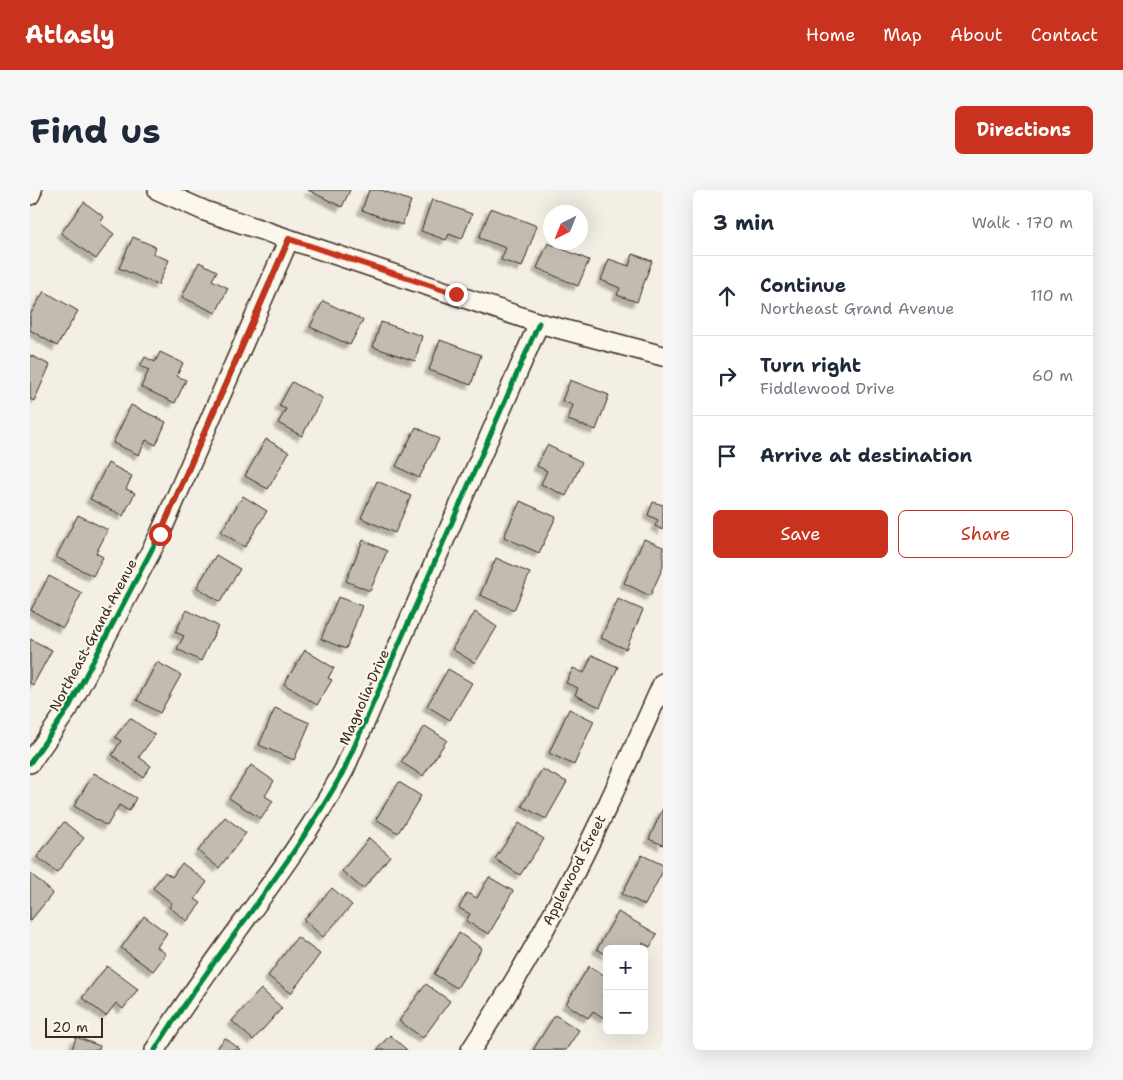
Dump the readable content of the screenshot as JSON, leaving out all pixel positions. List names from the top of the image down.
{
  "streets": {
    "street": ["Northeast Grand Avenue", "Magnolia Drive", "Applewood Street"]
  },
  "scale_bar": "20 m",
  "north": "bottom left",
  "page": {
    "header": "Atlasly",
    "nav": [
      "Home",
      "Map",
      "About",
      "Contact"
    ],
    "buttons": [
      "Directions",
      ["Save", "Share"]
    ],
    "title": "Find us",
    "heading": ["3 min", "Walk · 170 m"],
    "list": [
      ["Continue", "Northeast Grand Avenue", "110 m"],
      ["Turn right", "Fiddlewood Drive", "60 m"],
      "Arrive at destination"
    ],
    "map_buttons": ["+", "−"],
    "scale": "20 m"
  }
}
